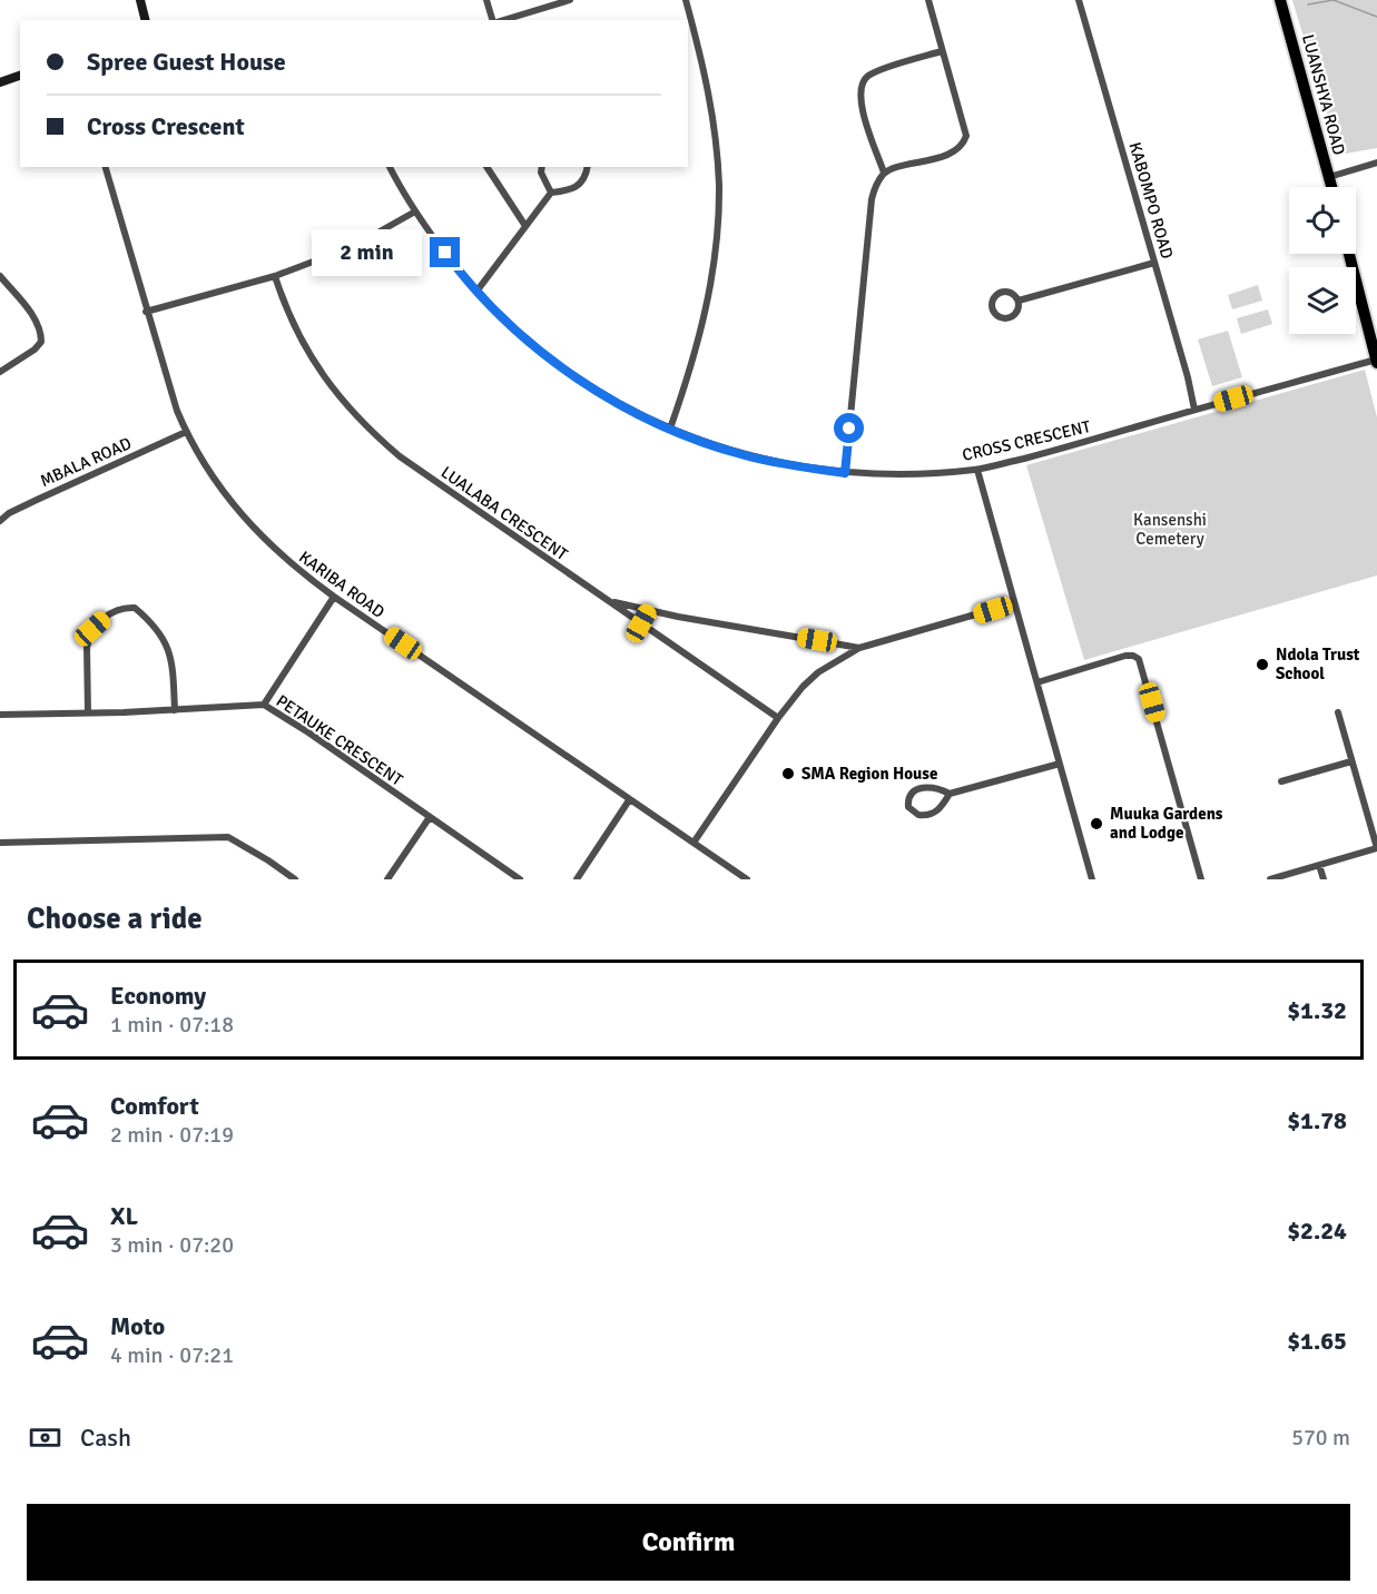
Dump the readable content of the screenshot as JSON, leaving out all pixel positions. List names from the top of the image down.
{
  "streets": {
    "highway": ["LUANSHYA ROAD"],
    "street": [
      "KABOMPO ROAD",
      "CROSS CRESCENT",
      "MBALA ROAD",
      "LUALABA CRESCENT",
      "KARIBA ROAD",
      "PETAUKE CRESCENT"
    ]
  },
  "crossings": [
    ["KABOMPO ROAD", "CROSS CRESCENT"],
    ["MBALA ROAD", "KARIBA ROAD"]
  ],
  "parks": ["Kansenshi Cemetery"],
  "places": ["Ndola Trust School", "SMA Region House", "Muuka Gardens and Lodge"],
  "page": {
    "banner": ["Spree Guest House", "Cross Crescent"],
    "bubble": "2 min",
    "heading": "Choose a ride",
    "list": [
      {
        "name": "Economy",
        "note": "1 min · 07:18",
        "value": "$1.32"
      },
      {
        "name": "Comfort",
        "note": "2 min · 07:19",
        "value": "$1.78"
      },
      {
        "name": "XL",
        "note": "3 min · 07:20",
        "value": "$2.24"
      },
      {
        "name": "Moto",
        "note": "4 min · 07:21",
        "value": "$1.65"
      }
    ],
    "pay": ["Cash", "570 m"],
    "buttons": "Confirm"
  }
}
